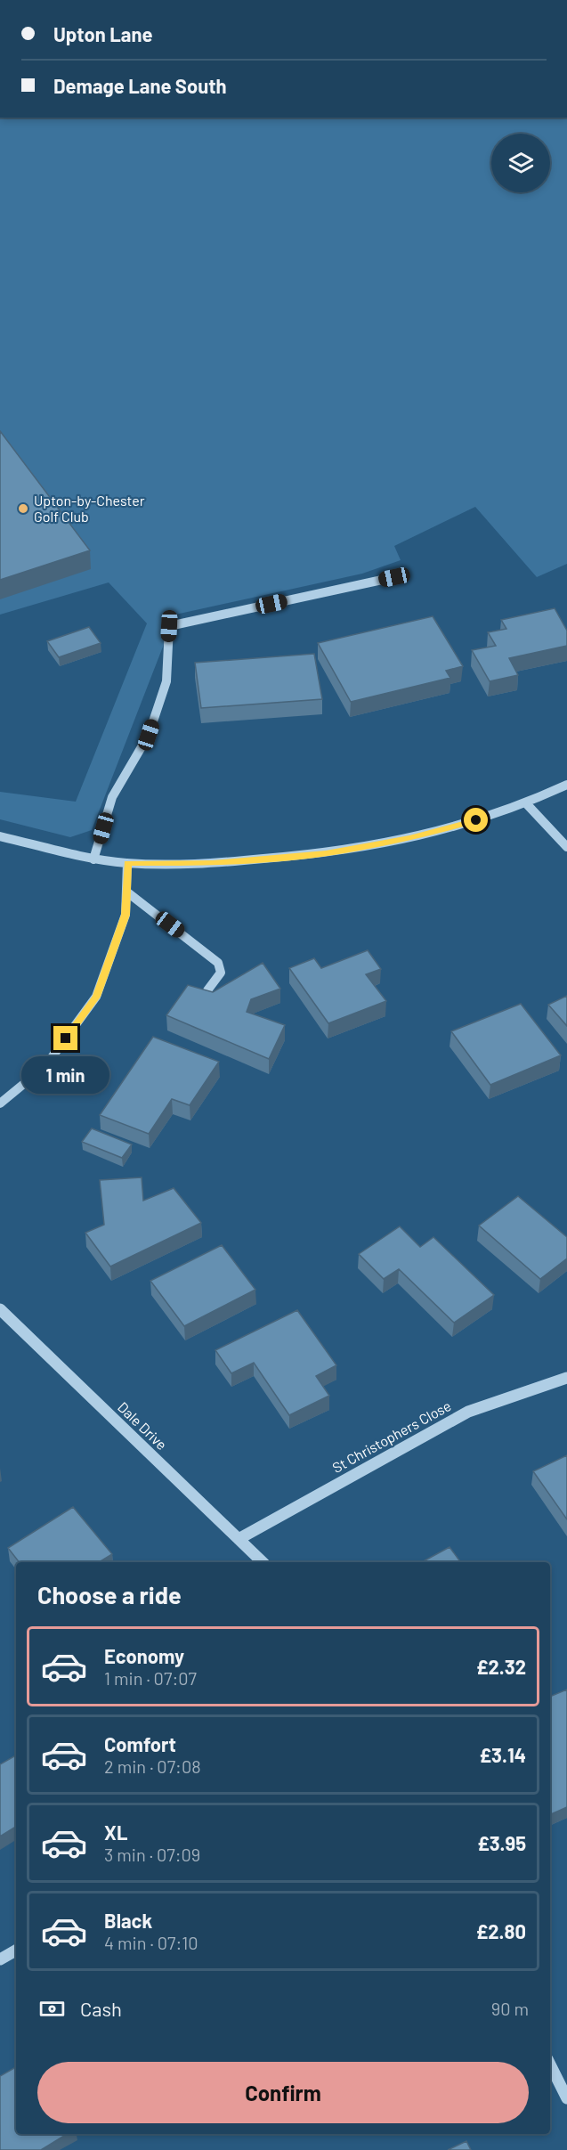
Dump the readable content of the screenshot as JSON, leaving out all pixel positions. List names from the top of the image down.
{
  "streets": {
    "street": ["Dale Drive", "St Christophers Close"]
  },
  "crossings": [
    ["Dale Drive", "St Christophers Close"]
  ],
  "places": ["Upton-by-Chester Golf Club"],
  "page": {
    "banner": ["Upton Lane", "Demage Lane South"],
    "bubble": "1 min",
    "heading": "Choose a ride",
    "list": [
      {
        "name": "Economy",
        "note": "1 min · 07:07",
        "value": "£2.32"
      },
      {
        "name": "Comfort",
        "note": "2 min · 07:08",
        "value": "£3.14"
      },
      {
        "name": "XL",
        "note": "3 min · 07:09",
        "value": "£3.95"
      },
      {
        "name": "Black",
        "note": "4 min · 07:10",
        "value": "£2.80"
      }
    ],
    "pay": ["Cash", "90 m"],
    "buttons": "Confirm"
  }
}
